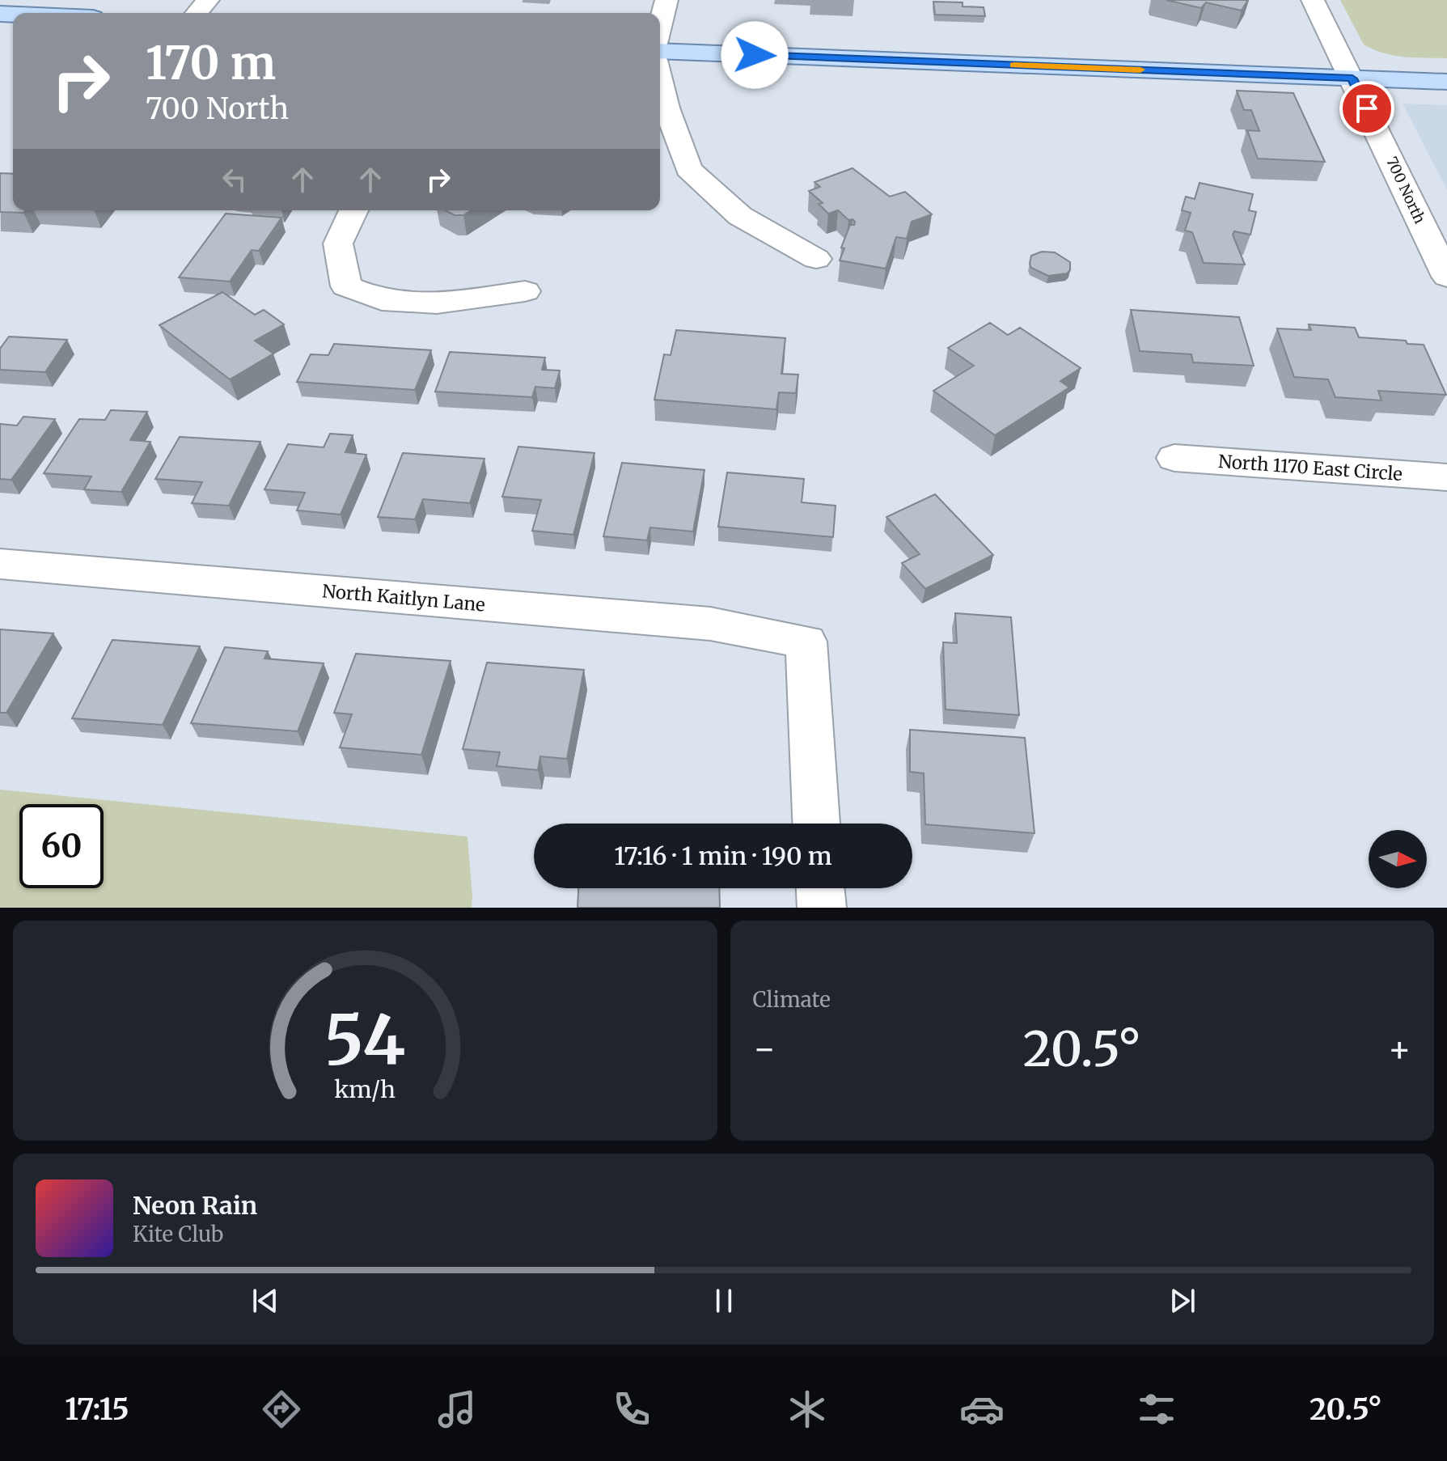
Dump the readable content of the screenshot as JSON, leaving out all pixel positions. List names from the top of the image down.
{
  "streets": {
    "street": ["700 North", "North 1170 East Circle", "North Kaitlyn Lane"]
  },
  "north": "right",
  "page": {
    "turn": ["170 m", "700 North"],
    "limit": "60",
    "trip": "17:16 · 1 min · 190 m",
    "tile": "Climate",
    "heat": ["−", "20.5°", "+"],
    "song": ["Neon Rain", "Kite Club"],
    "tabs": ["17:15", "20.5°"],
    "gauge": ["54", "km/h"]
  }
}
